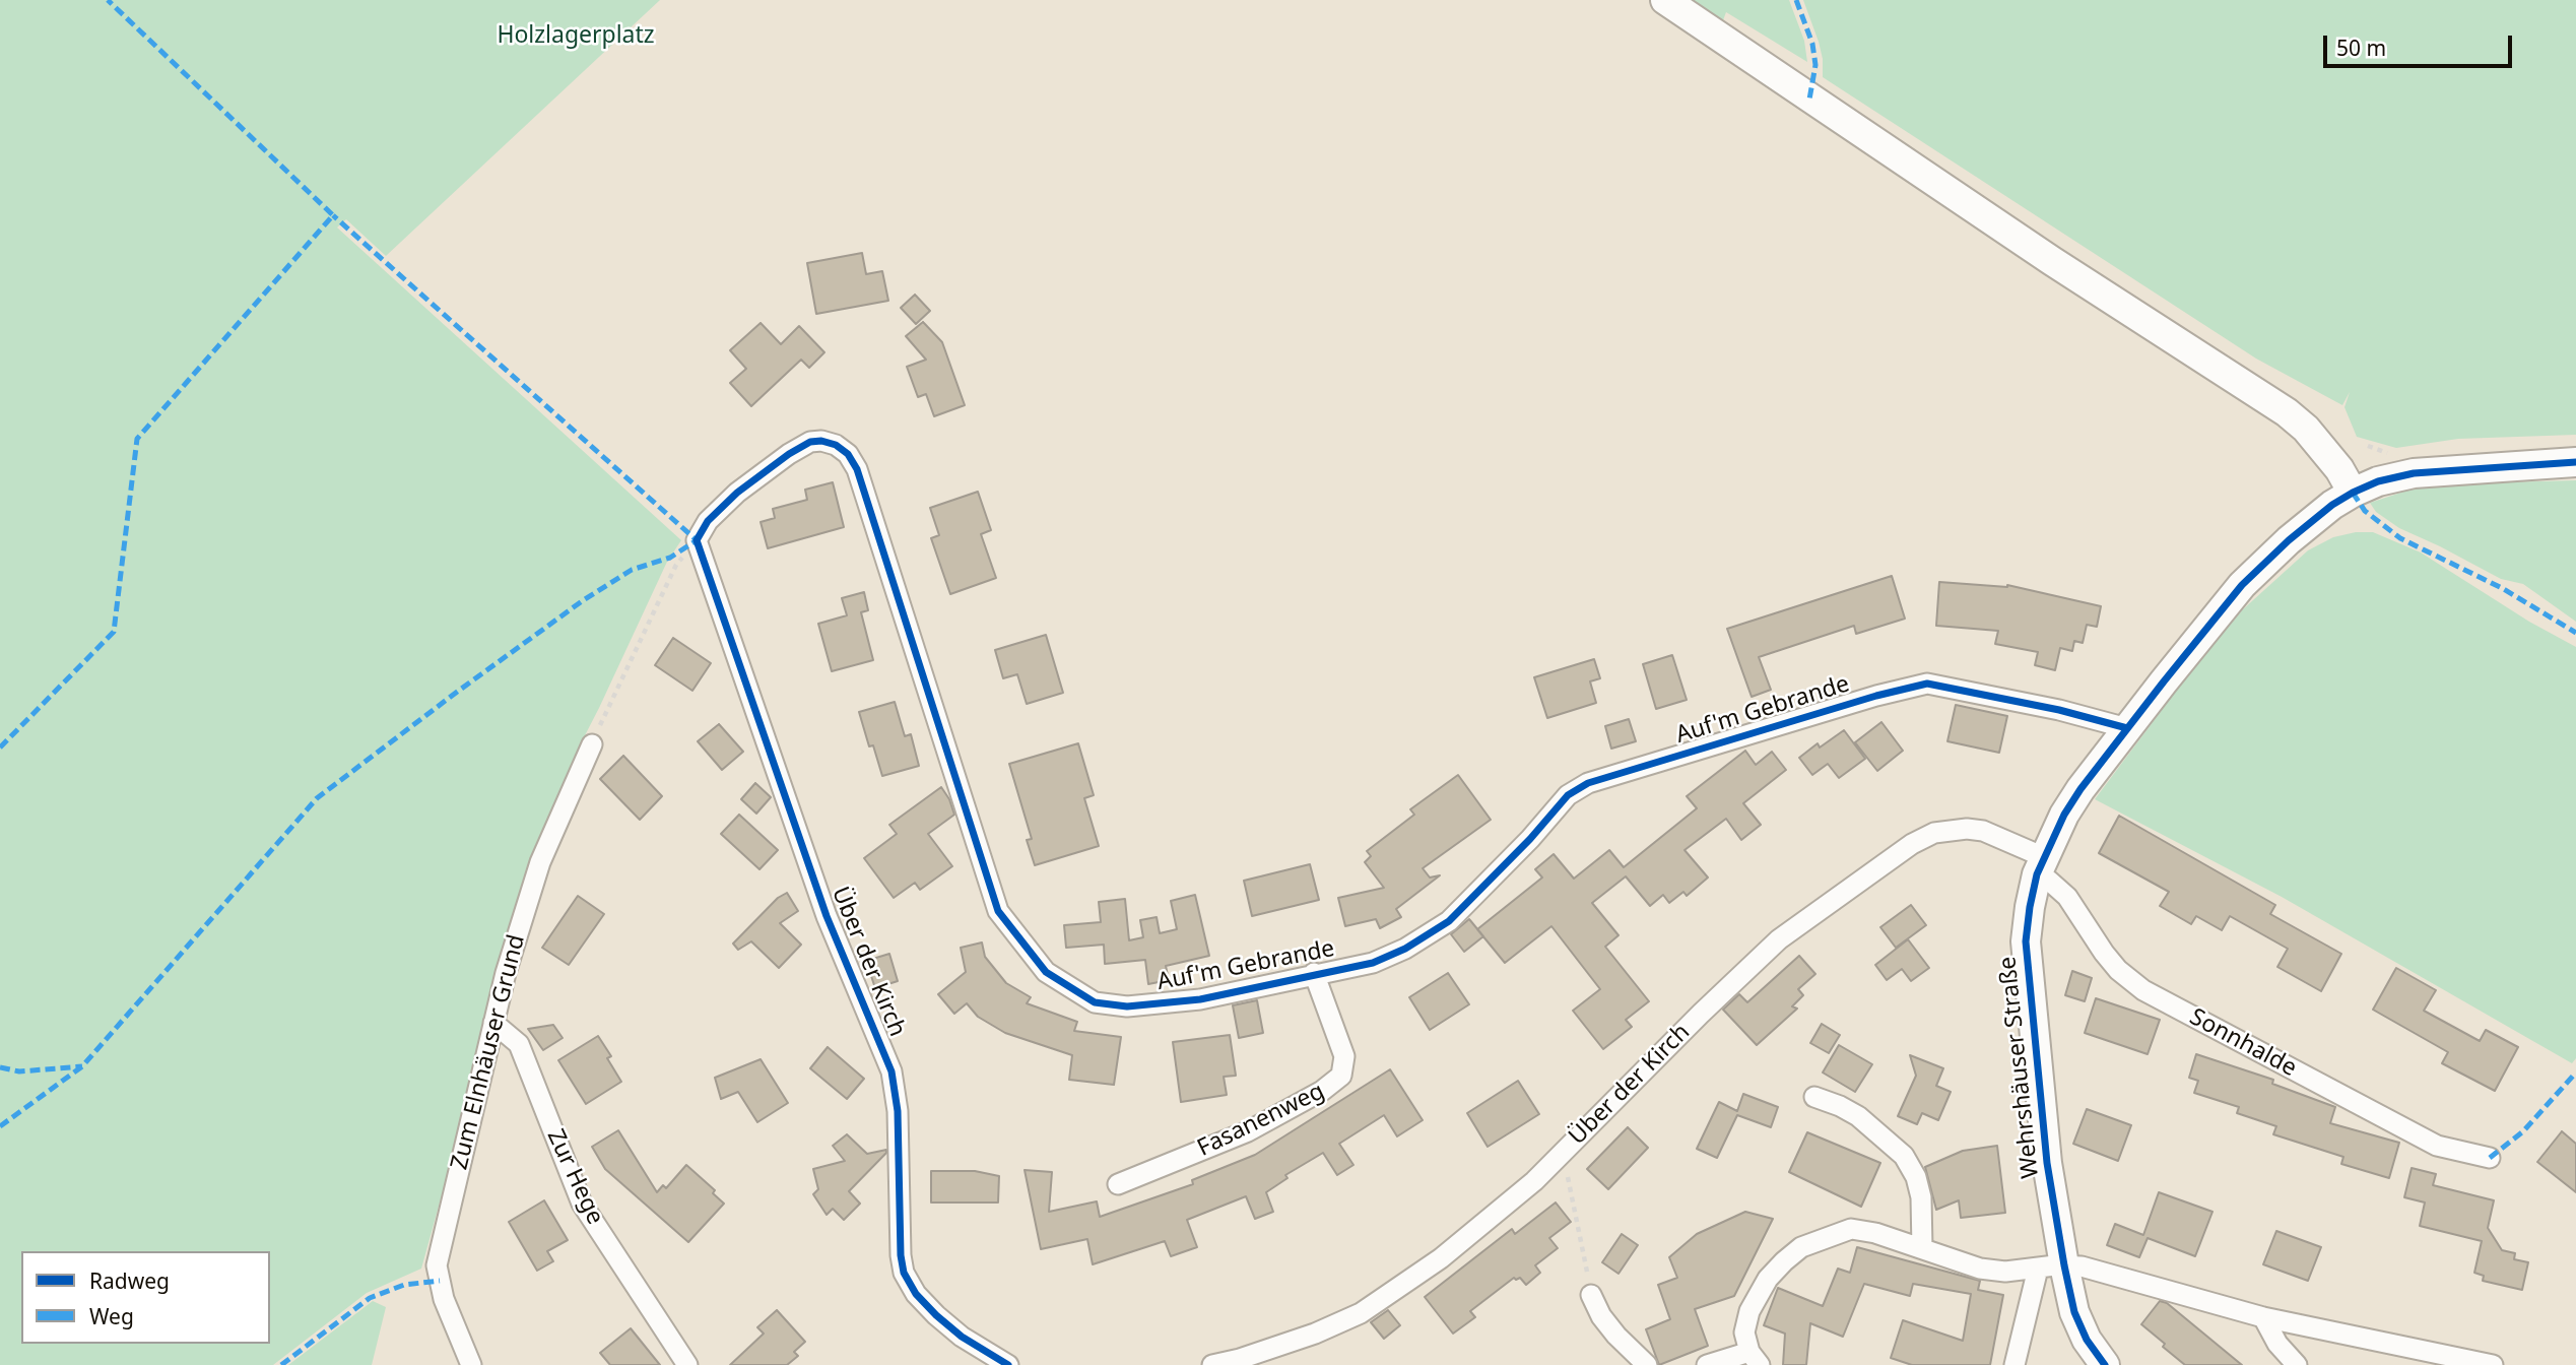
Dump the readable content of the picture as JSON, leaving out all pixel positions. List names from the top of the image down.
{
  "streets": {
    "street": [
      "Auf'm Gebrande",
      "Über der Kirch",
      "Sonnhalde",
      "Zum Elnhäuser Grund",
      "Wehrshäuser Straße",
      "Fasanenweg",
      "Zur Hege"
    ]
  },
  "crossings": [
    ["Auf'm Gebrande", "Über der Kirch"],
    ["Auf'm Gebrande", "Wehrshäuser Straße"],
    ["Auf'm Gebrande", "Fasanenweg"],
    ["Über der Kirch", "Sonnhalde"],
    ["Über der Kirch", "Wehrshäuser Straße"],
    ["Sonnhalde", "Wehrshäuser Straße"],
    ["Zum Elnhäuser Grund", "Zur Hege"]
  ],
  "parks": ["Holzlagerplatz"],
  "legend": ["Radweg", "Weg"],
  "scale_bar": "50 m"
}
